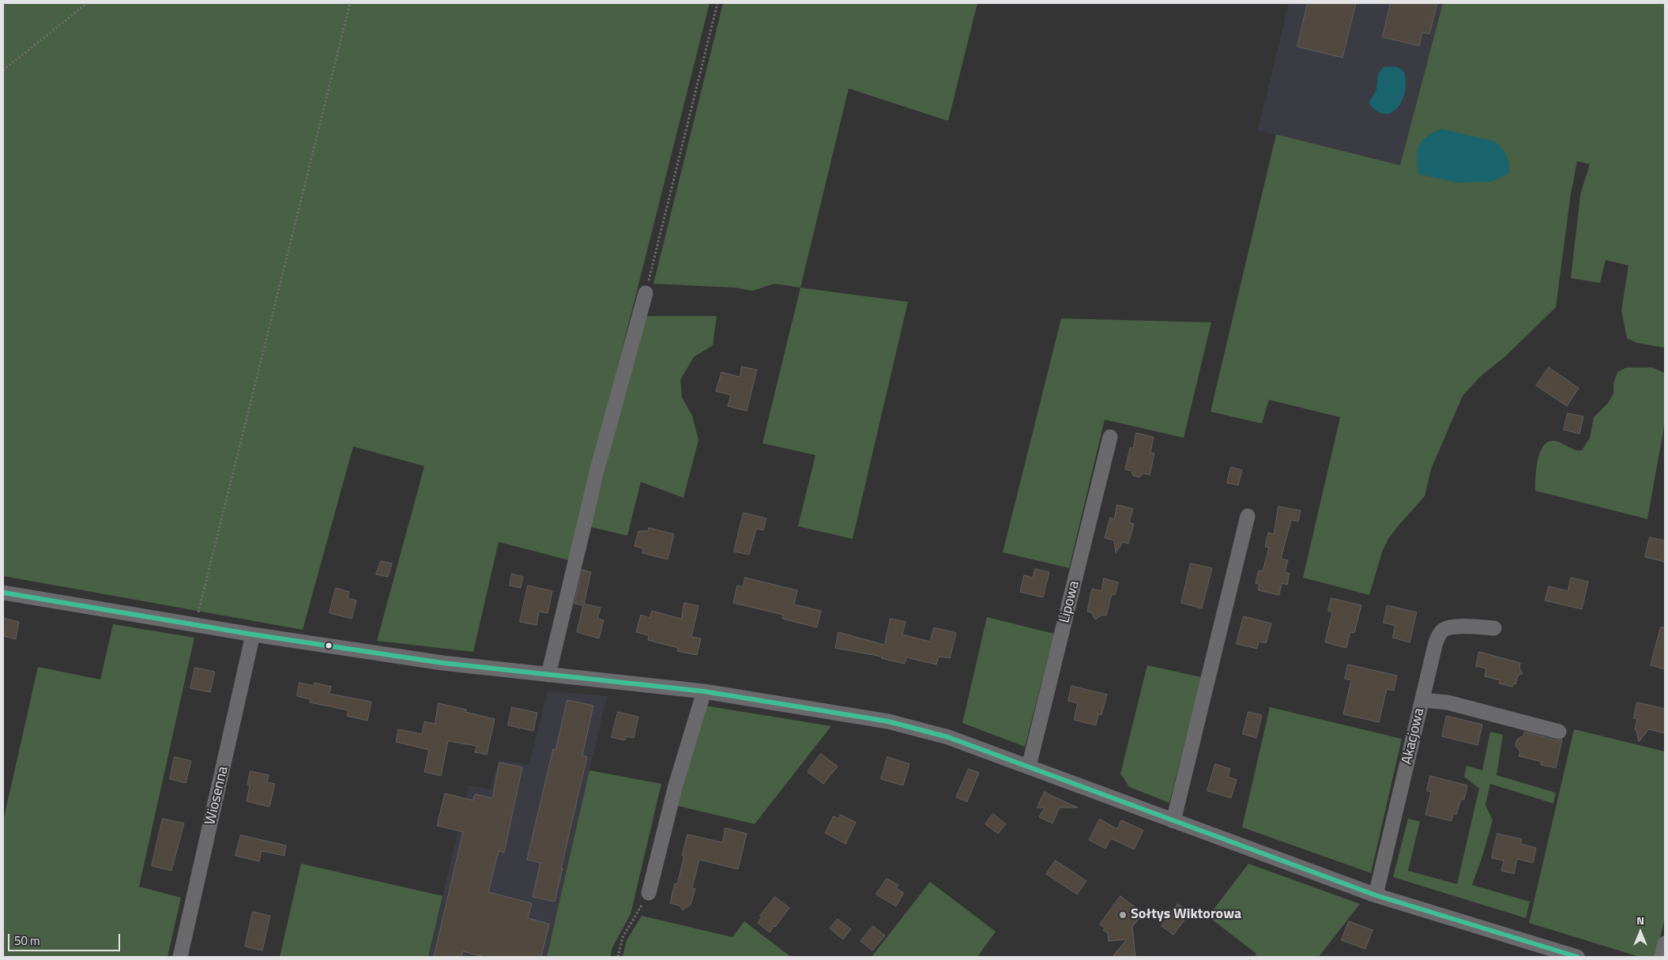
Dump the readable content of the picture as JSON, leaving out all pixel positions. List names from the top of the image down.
{
  "streets": {
    "street": ["Lipowa", "Akacjowa", "Wiosenna"]
  },
  "places": ["Sołtys Wiktorowa"],
  "scale_bar": "50 m",
  "north": "top"
}
